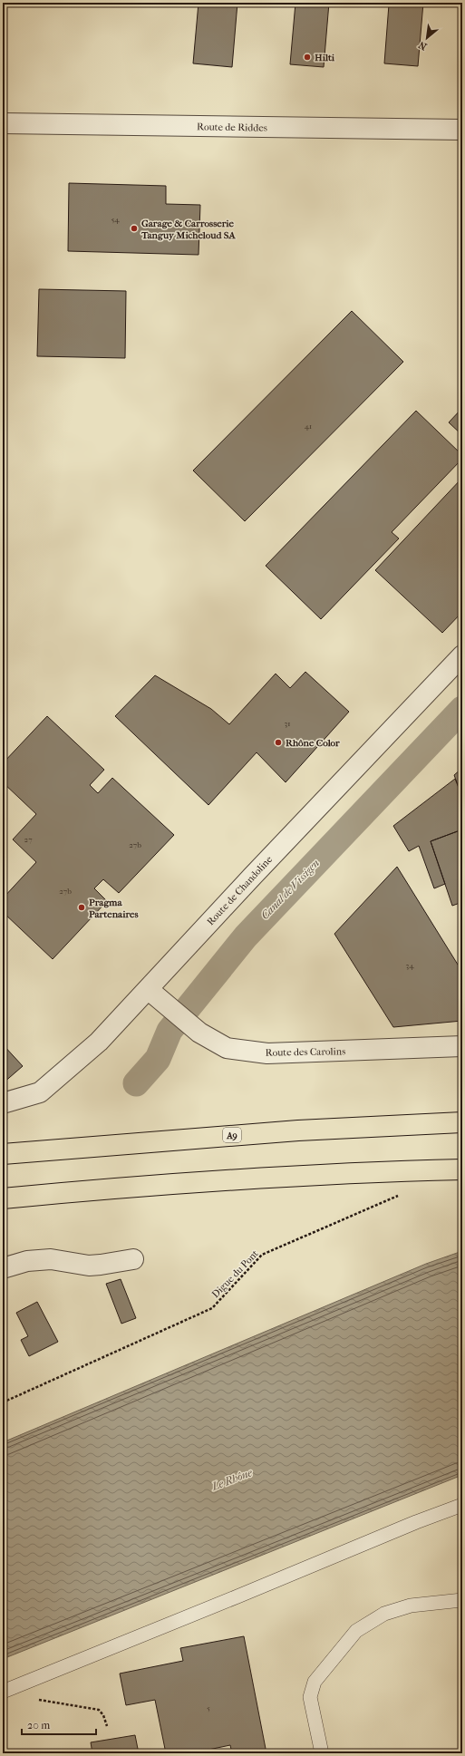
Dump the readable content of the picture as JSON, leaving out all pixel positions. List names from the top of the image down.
{
  "streets": {
    "highway": ["A9"],
    "street": ["Route de Riddes", "Route de Chandoline", "Route des Carolins"],
    "path": ["Digue du Pont"]
  },
  "crossings": [
    ["Route de Chandoline", "Route des Carolins"]
  ],
  "water": ["Canal de Vissigen", "Le Rhône"],
  "places": [
    "Hilti",
    "Garage & Carrosserie Tanguy Micheloud SA",
    "Rhône Color",
    "Pragma Partenaires"
  ],
  "house_numbers": [
    "54",
    "41",
    "31",
    "27",
    "27b",
    "27b",
    "34",
    "5"
  ],
  "scale_bar": "20 m",
  "north": "bottom left"
}
